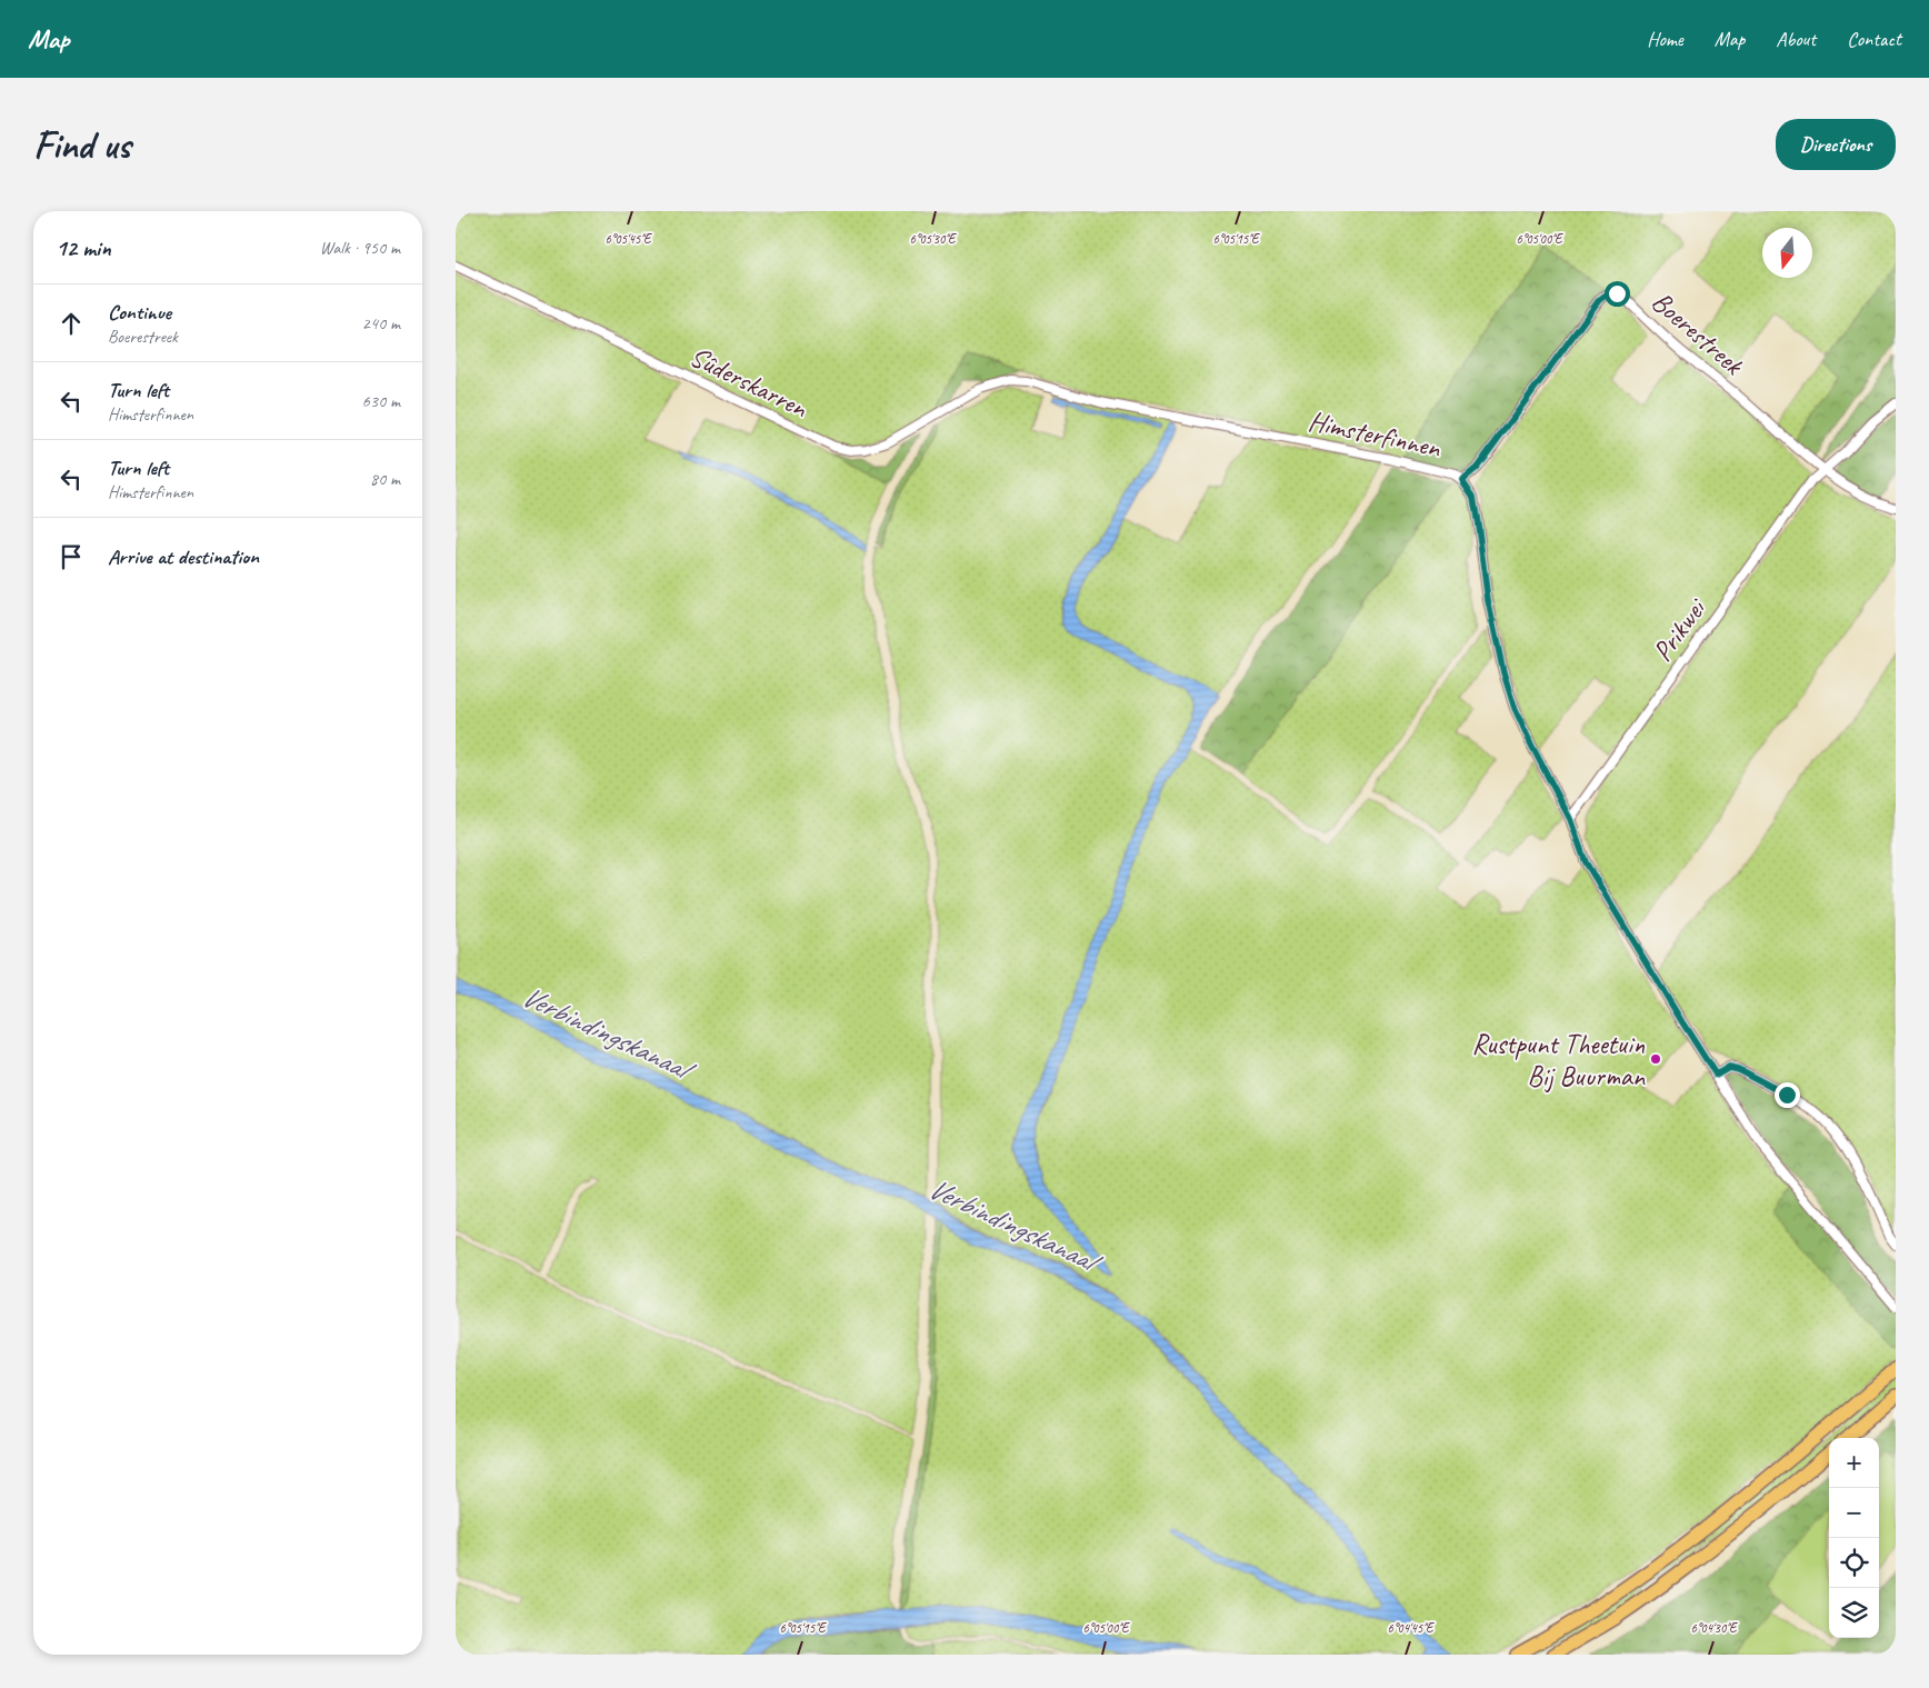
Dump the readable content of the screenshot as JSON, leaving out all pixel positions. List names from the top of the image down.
{
  "streets": {
    "street": [
      "Boerestreek",
      "Sûderskarren",
      "Himsterfinnen",
      "Prikwei"
    ]
  },
  "crossings": [
    ["Boerestreek", "Himsterfinnen"],
    ["Boerestreek", "Prikwei"],
    ["Sûderskarren", "Himsterfinnen"],
    ["Himsterfinnen", "Prikwei"]
  ],
  "water": ["Verbindingskanaal"],
  "places": ["Rustpunt Theetuin Bij Buurman"],
  "north": "bottom",
  "page": {
    "header": "Map",
    "nav": [
      "Home",
      "Map",
      "About",
      "Contact"
    ],
    "buttons": "Directions",
    "title": "Find us",
    "heading": ["12 min", "Walk · 950 m"],
    "list": [
      ["Continue", "Boerestreek", "240 m"],
      ["Turn left", "Himsterfinnen", "630 m"],
      ["Turn left", "Himsterfinnen", "80 m"],
      "Arrive at destination"
    ],
    "map_buttons": ["+", "−"]
  },
  "coordinates": [
    "6°05'45\"E",
    "6°05'30\"E",
    "6°05'15\"E",
    "6°05'00\"E",
    "6°04'45\"E",
    "6°04'30\"E"
  ]
}
